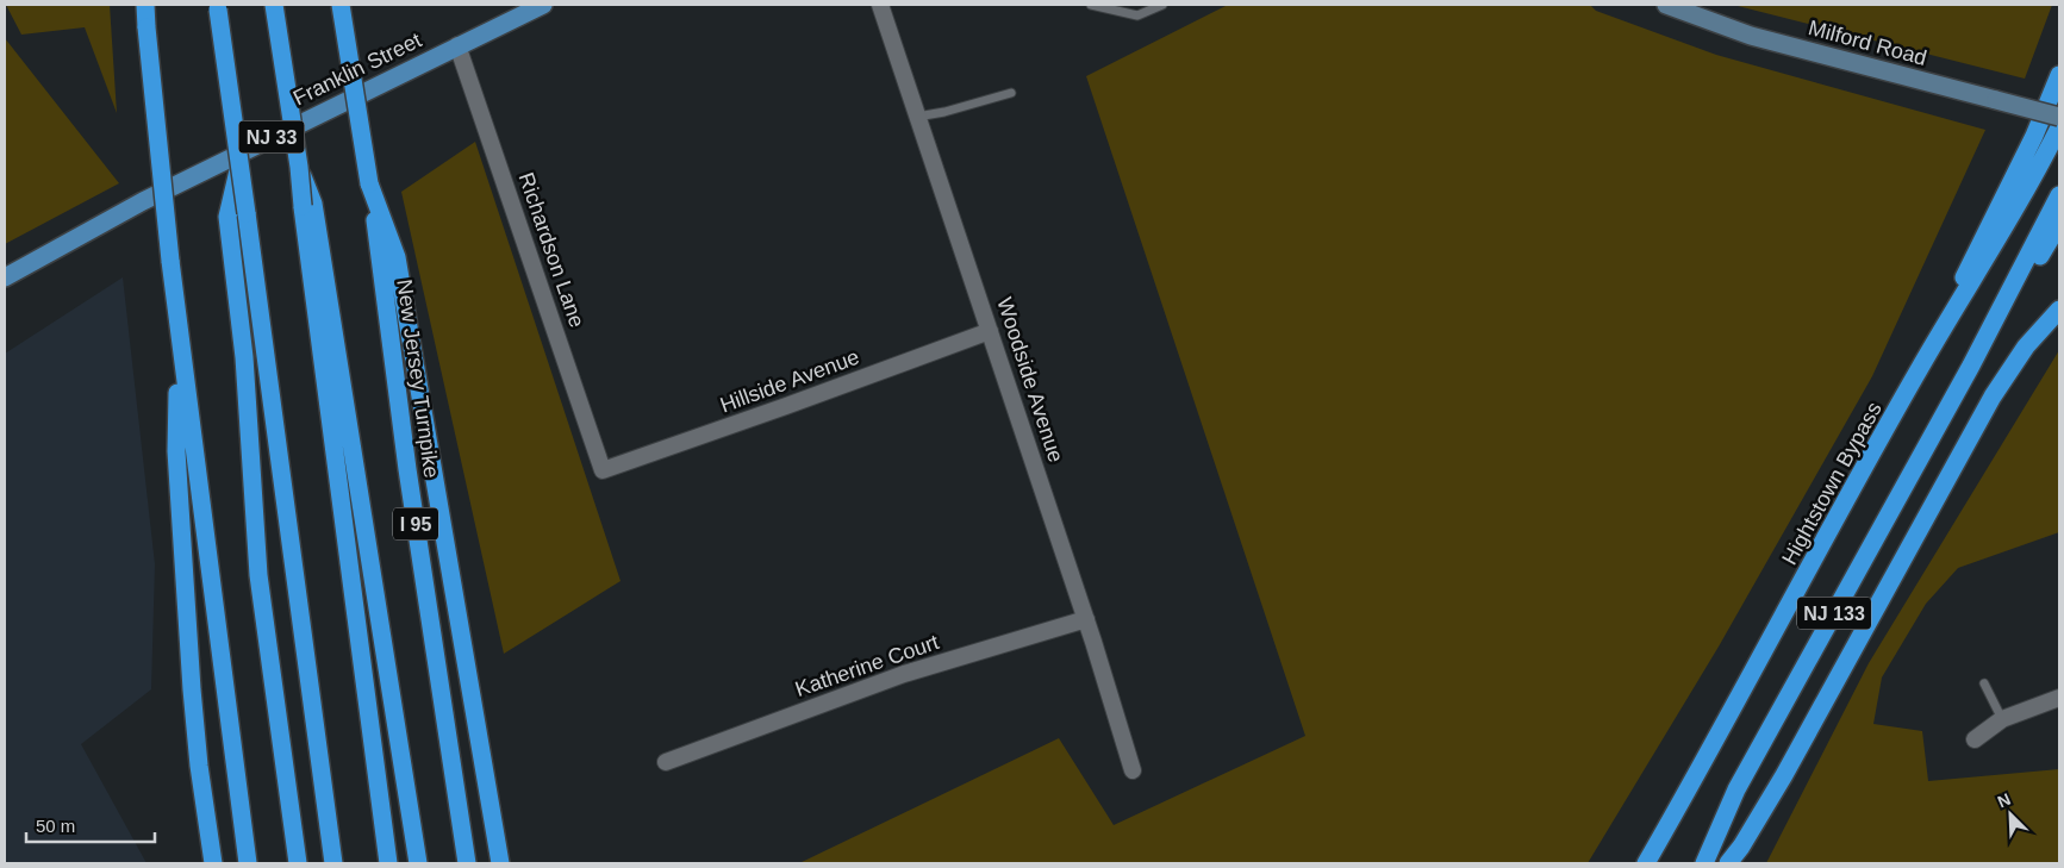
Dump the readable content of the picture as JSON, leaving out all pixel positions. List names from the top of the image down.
{
  "streets": {
    "highway": [
      "New Jersey Turnpike",
      "Hightstown Bypass",
      "I 95",
      "NJ 133"
    ],
    "main road": ["Franklin Street", "NJ 33"],
    "street": [
      "Milford Road",
      "Richardson Lane",
      "Woodside Avenue",
      "Hillside Avenue",
      "Katherine Court"
    ]
  },
  "crossings": [
    ["Franklin Street", "Richardson Lane"],
    ["Richardson Lane", "Hillside Avenue"],
    ["Woodside Avenue", "Hillside Avenue"],
    ["Woodside Avenue", "Katherine Court"]
  ],
  "scale_bar": "50 m",
  "north": "top left"
}
